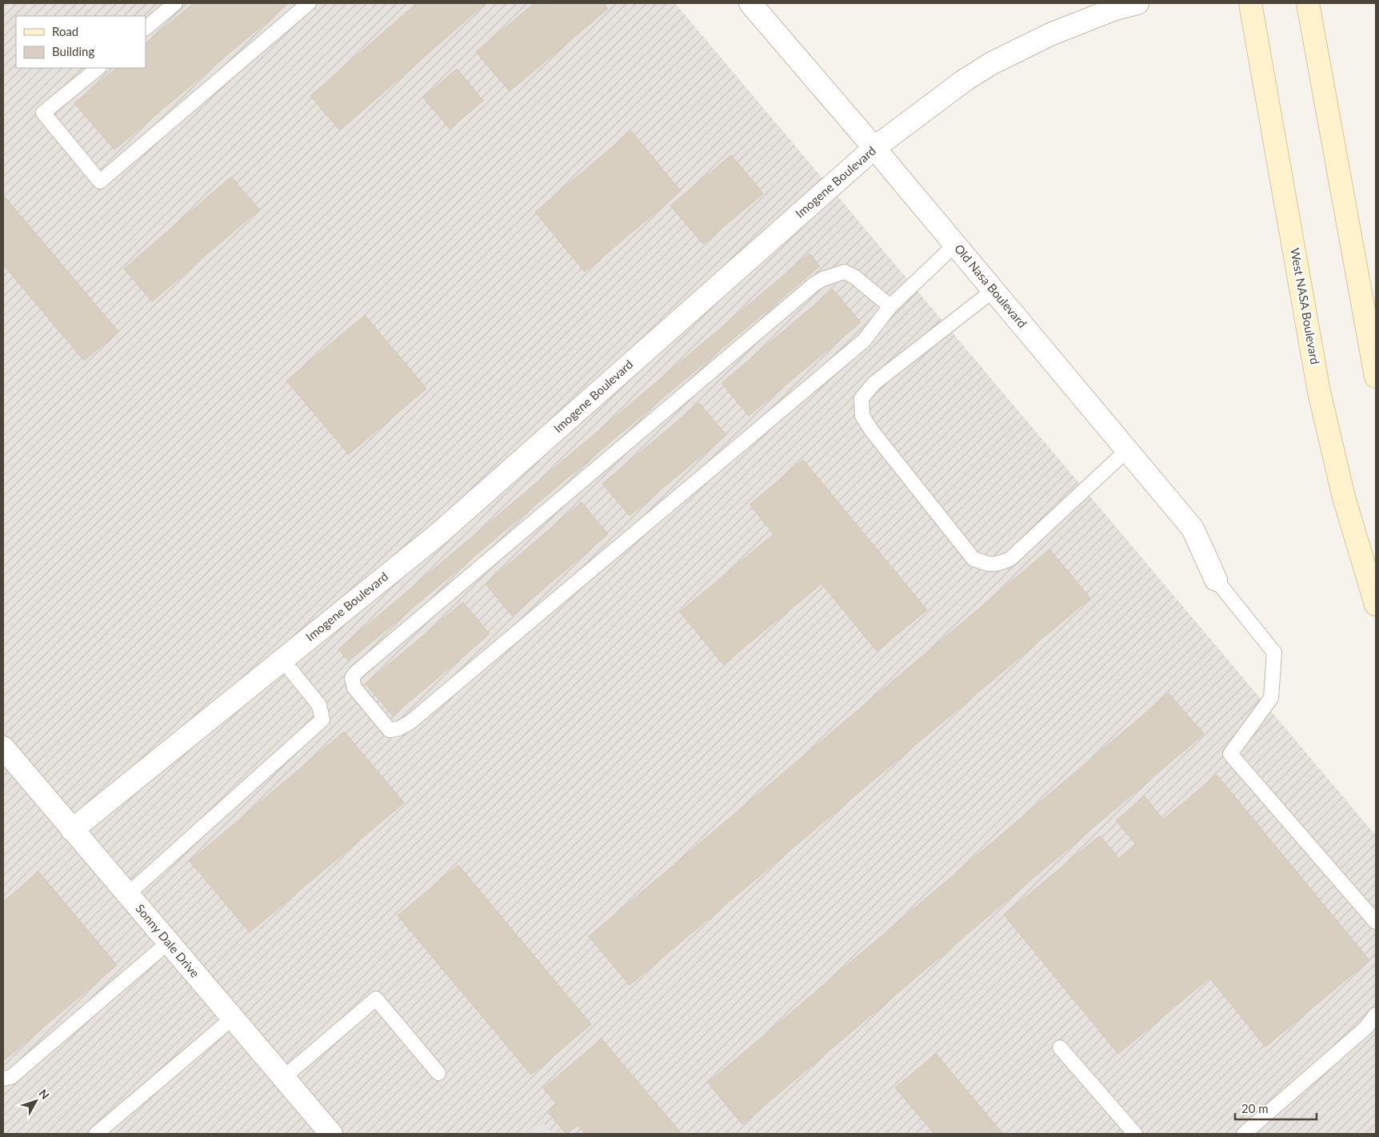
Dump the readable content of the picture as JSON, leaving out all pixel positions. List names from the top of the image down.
{
  "streets": {
    "main road": ["West NASA Boulevard"],
    "street": ["Imogene Boulevard", "Old Nasa Boulevard", "Sonny Dale Drive"]
  },
  "crossings": [
    ["Imogene Boulevard", "Old Nasa Boulevard"],
    ["Imogene Boulevard", "Sonny Dale Drive"]
  ],
  "legend": ["Road", "Building"],
  "scale_bar": "20 m",
  "north": "top right"
}
